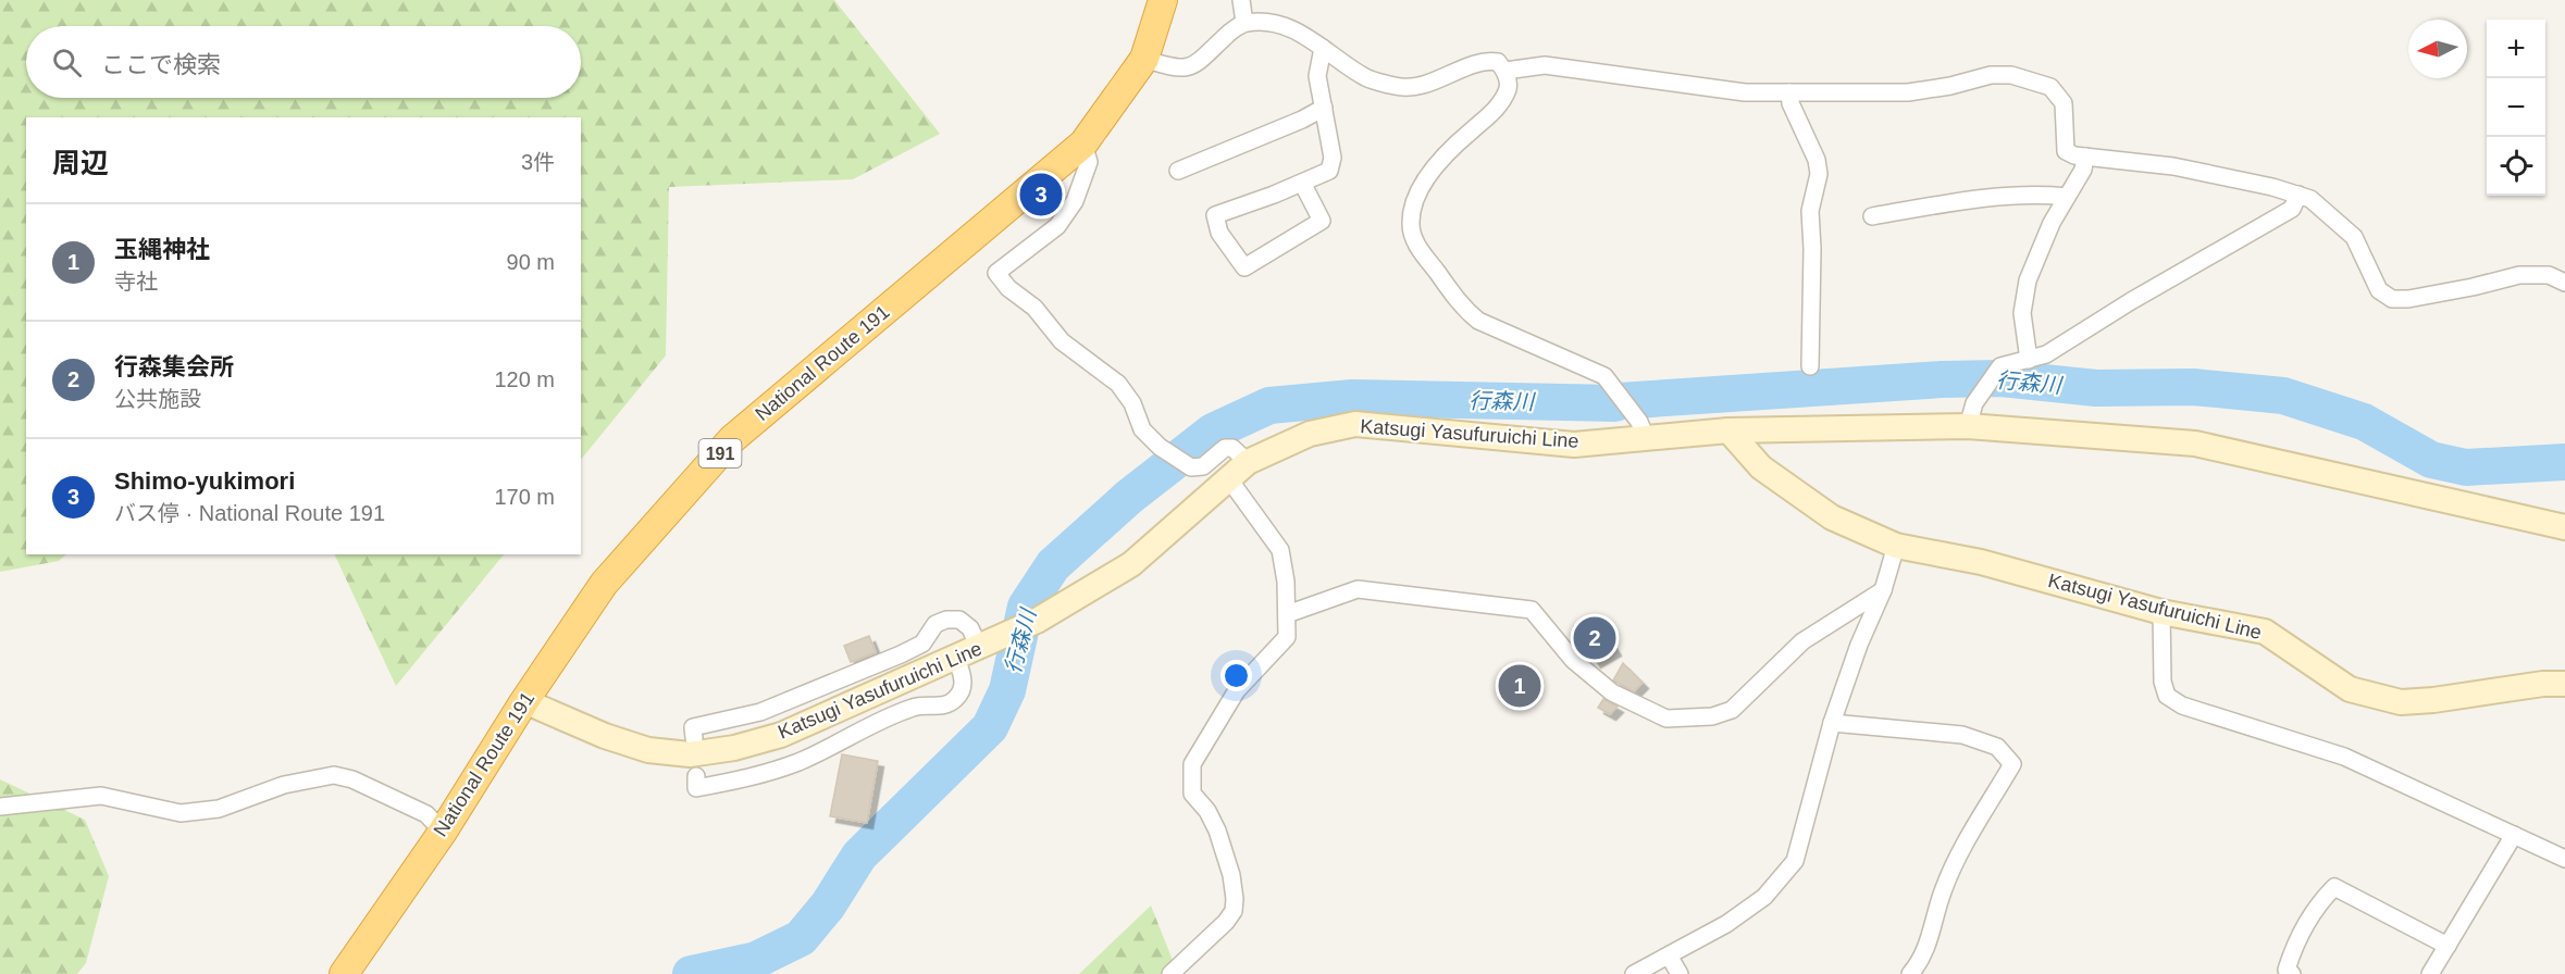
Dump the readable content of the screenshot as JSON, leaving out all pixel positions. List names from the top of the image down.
{
  "streets": {
    "highway": ["National Route 191", "191"],
    "main road": ["Katsugi Yasufuruichi Line"]
  },
  "crossings": [
    ["National Route 191", "Katsugi Yasufuruichi Line"]
  ],
  "water": ["行森川"],
  "north": "left",
  "page": {
    "map_buttons": ["+", "−"],
    "search": "ここで検索",
    "heading": ["周辺", "3件"],
    "pins": ["3", "2", "1"],
    "list": [
      {
        "mark": "1",
        "name": "玉縄神社",
        "note": "寺社",
        "value": "90 m"
      },
      {
        "mark": "2",
        "name": "行森集会所",
        "note": "公共施設",
        "value": "120 m"
      },
      {
        "mark": "3",
        "name": "Shimo-yukimori",
        "note": "バス停 · National Route 191",
        "value": "170 m"
      }
    ]
  }
}
